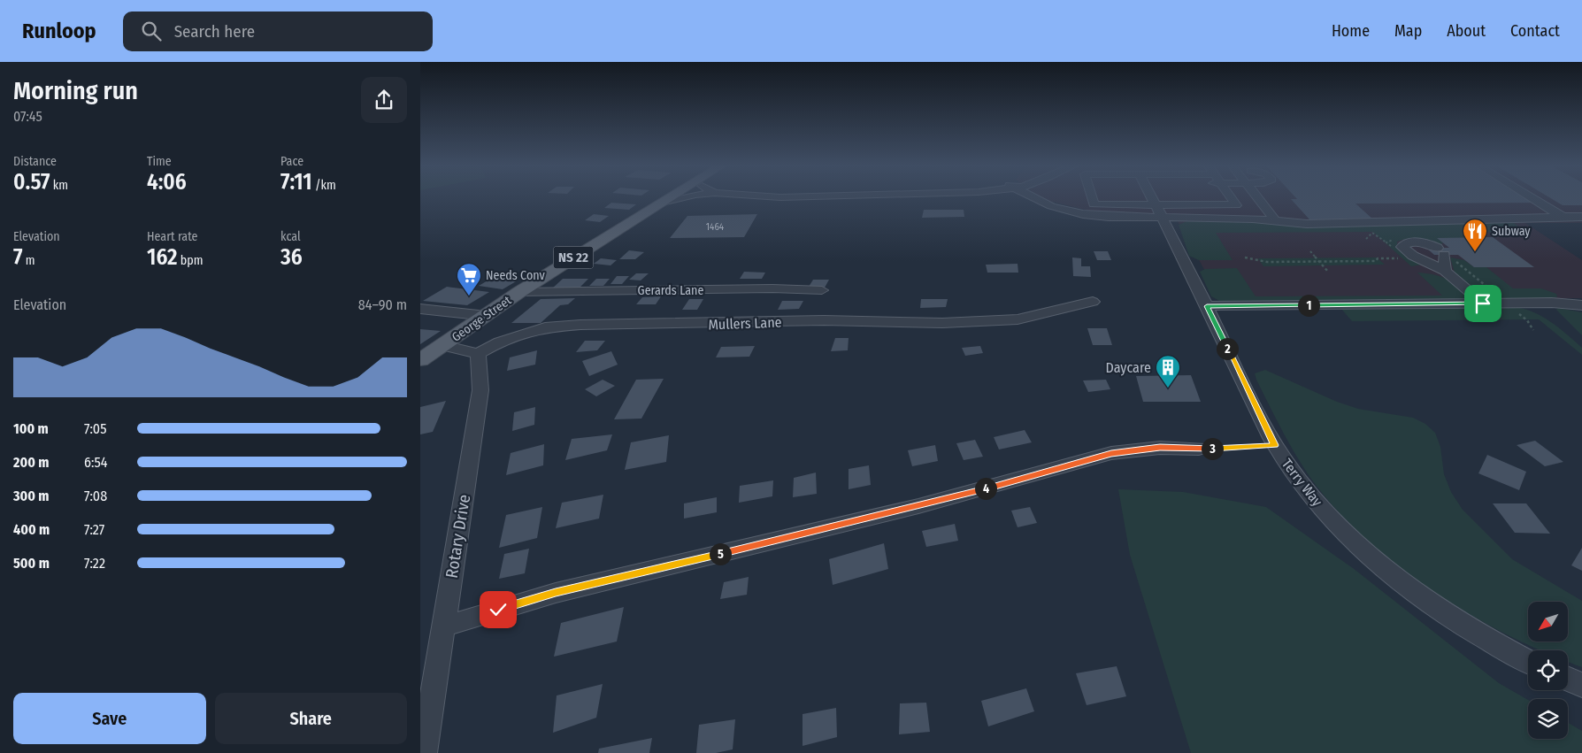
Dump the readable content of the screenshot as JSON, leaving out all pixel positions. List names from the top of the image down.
{
  "streets": {
    "main road": ["NS 22", "George Street"],
    "street": [
      "Gerards Lane",
      "Mullers Lane",
      "Terry Way",
      "Rotary Drive"
    ]
  },
  "crossings": [
    ["Gerards Lane", "George Street"],
    ["Mullers Lane", "Rotary Drive"]
  ],
  "places": {
    "restaurant": ["Subway"],
    "supermarket": ["Needs Conv"],
    "building": ["Daycare"]
  },
  "house_numbers": ["1464"],
  "north": "bottom left",
  "page": {
    "header": "Runloop",
    "search": "Search here",
    "nav": [
      "Home",
      "Map",
      "About",
      "Contact"
    ],
    "heading": ["Morning run", "07:45"],
    "stats": [
      ["Distance", "0.57 km"],
      ["Time", "4:06"],
      ["Pace", "7:11 /km"],
      ["Elevation", "7 m"],
      ["Heart rate", "162 bpm"],
      ["kcal", "36"]
    ],
    "chart": ["Elevation", "84–90 m"],
    "pins": [
      "1",
      "2",
      "3",
      "4",
      "5"
    ],
    "list": [
      {
        "name": "100 m",
        "note": "7:05"
      },
      {
        "name": "200 m",
        "note": "6:54"
      },
      {
        "name": "300 m",
        "note": "7:08"
      },
      {
        "name": "400 m",
        "note": "7:27"
      },
      {
        "name": "500 m",
        "note": "7:22"
      }
    ],
    "buttons": ["Save", "Share"]
  }
}
